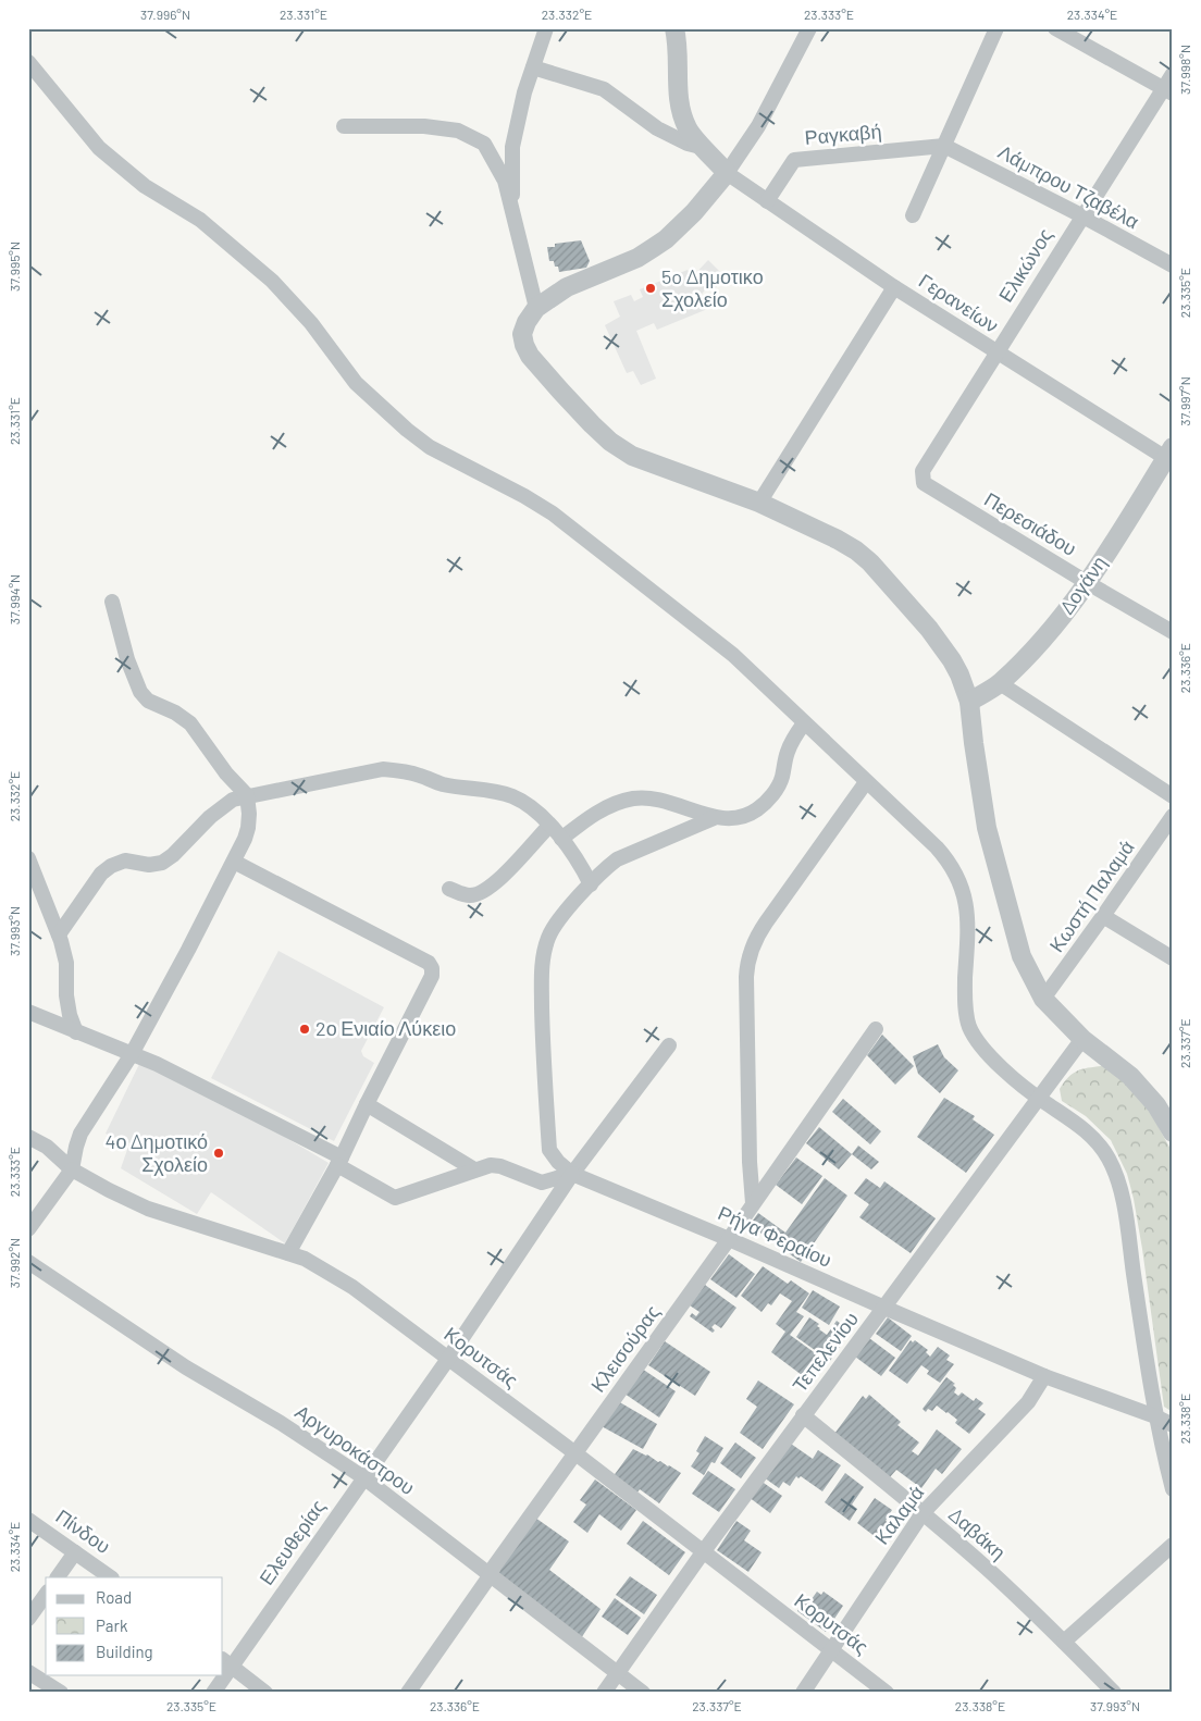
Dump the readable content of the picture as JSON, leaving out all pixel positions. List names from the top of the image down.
{
  "streets": {
    "street": [
      "Ραγκαβή",
      "Λάμπρου Τζαβέλα",
      "Ελικώνος",
      "Γερανείων",
      "Περεσιάδου",
      "Δογάνη",
      "Κωστή Παλαμά",
      "Ρήγα Φεραίου",
      "Κλεισούρας",
      "Τεπελενίου",
      "Κορυτσάς",
      "Αργυροκάστρου",
      "Καλαμά",
      "Πίνδου",
      "Δαβάκη",
      "Ελευθερίας"
    ]
  },
  "crossings": [
    ["Ραγκαβή", "Λάμπρου Τζαβέλα"],
    ["Ραγκαβή", "Γερανείων"],
    ["Λάμπρου Τζαβέλα", "Ελικώνος"],
    ["Ελικώνος", "Γερανείων"],
    ["Ελικώνος", "Περεσιάδου"],
    ["Γερανείων", "Δογάνη"],
    ["Περεσιάδου", "Δογάνη"],
    ["Ρήγα Φεραίου", "Κλεισούρας"],
    ["Ρήγα Φεραίου", "Τεπελενίου"],
    ["Ρήγα Φεραίου", "Καλαμά"],
    ["Ρήγα Φεραίου", "Ελευθερίας"],
    ["Κλεισούρας", "Κορυτσάς"],
    ["Κλεισούρας", "Αργυροκάστρου"],
    ["Τεπελενίου", "Κορυτσάς"],
    ["Τεπελενίου", "Αργυροκάστρου"],
    ["Τεπελενίου", "Δαβάκη"],
    ["Κορυτσάς", "Καλαμά"],
    ["Κορυτσάς", "Ελευθερίας"],
    ["Αργυροκάστρου", "Ελευθερίας"],
    ["Καλαμά", "Δαβάκη"]
  ],
  "places": ["5o Δημοτικο Σχολείο", "2ο Ενιαίο Λύκειο", "4ο Δημοτικό Σχολείο"],
  "legend": ["Road", "Park", "Building"],
  "coordinates": [
    "37.996°N",
    "23.331°E",
    "23.332°E",
    "23.333°E",
    "23.334°E",
    "37.998°N",
    "37.995°N",
    "23.335°E",
    "37.997°N",
    "37.994°N",
    "23.336°E",
    "37.993°N",
    "23.337°E",
    "37.992°N",
    "23.338°E"
  ]
}
